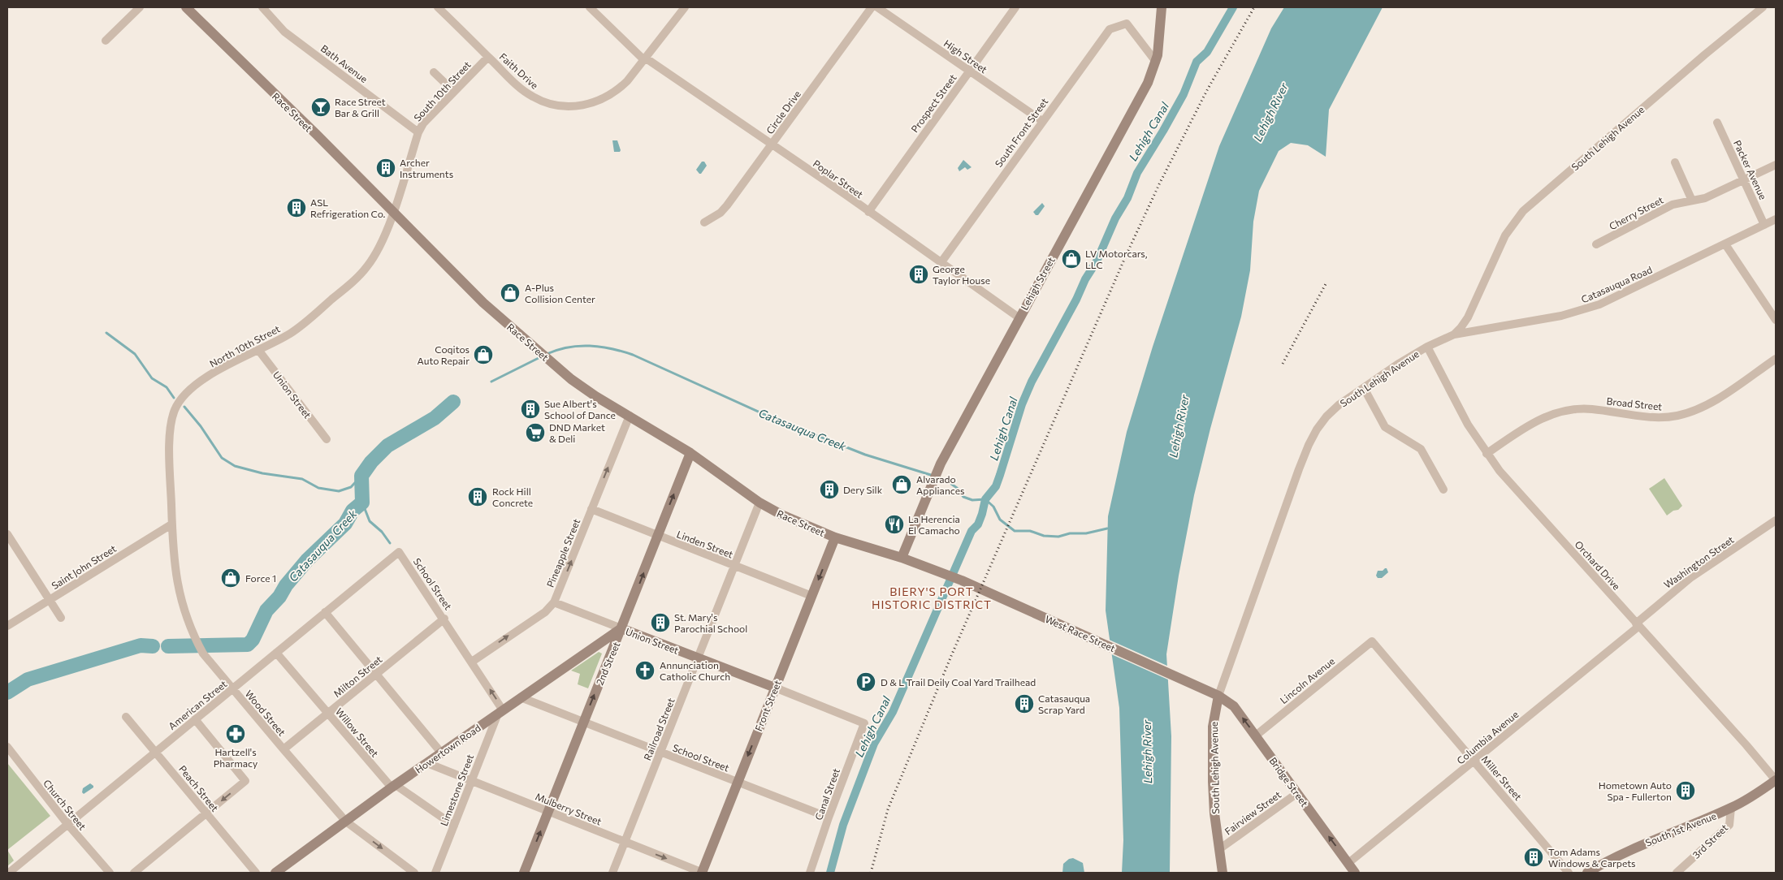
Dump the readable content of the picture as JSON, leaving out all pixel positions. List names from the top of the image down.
{
  "streets": {
    "main road": [
      "Race Street",
      "South Lehigh Avenue",
      "Lehigh Street",
      "Union Street",
      "West Race Street",
      "2nd Street",
      "Front Street",
      "Howertown Road",
      "Bridge Street",
      "South 1st Avenue"
    ],
    "street": [
      "High Street",
      "Bath Avenue",
      "Faith Drive",
      "South 10th Street",
      "Prospect Street",
      "Circle Drive",
      "South Front Street",
      "Packer Avenue",
      "Poplar Street",
      "Cherry Street",
      "Catasauqua Road",
      "North 10th Street",
      "Broad Street",
      "Linden Street",
      "Pineapple Street",
      "Washington Street",
      "Orchard Drive",
      "Saint John Street",
      "School Street",
      "Milton Street",
      "Lincoln Avenue",
      "American Street",
      "Wood Street",
      "Railroad Street",
      "Willow Street",
      "Columbia Avenue",
      "Miller Street",
      "Peach Street",
      "Limestone Street",
      "Canal Street",
      "Church Street",
      "Mulberry Street",
      "Fairview Street",
      "3rd Street"
    ]
  },
  "crossings": [
    ["High Street", "Prospect Street"],
    ["High Street", "South Front Street"],
    ["Bath Avenue", "South 10th Street"],
    ["Faith Drive", "South 10th Street"],
    ["Faith Drive", "Poplar Street"],
    ["South 10th Street", "Race Street"],
    ["South 10th Street", "North 10th Street"],
    ["Prospect Street", "Poplar Street"],
    ["Race Street", "Lehigh Street"],
    ["Race Street", "North 10th Street"],
    ["Race Street", "Pineapple Street"],
    ["Race Street", "West Race Street"],
    ["Race Street", "2nd Street"],
    ["Race Street", "Front Street"],
    ["Race Street", "Railroad Street"],
    ["Circle Drive", "Poplar Street"],
    ["South Front Street", "Poplar Street"],
    ["South Front Street", "Lehigh Street"],
    ["South Lehigh Avenue", "Catasauqua Road"],
    ["South Lehigh Avenue", "Orchard Drive"],
    ["South Lehigh Avenue", "West Race Street"],
    ["South Lehigh Avenue", "Bridge Street"],
    ["South Lehigh Avenue", "Fairview Street"],
    ["Packer Avenue", "Cherry Street"],
    ["Packer Avenue", "Catasauqua Road"],
    ["Poplar Street", "Lehigh Street"],
    ["North 10th Street", "Union Street"],
    ["North 10th Street", "Saint John Street"],
    ["North 10th Street", "Wood Street"],
    ["Union Street", "Pineapple Street"],
    ["Union Street", "2nd Street"],
    ["Union Street", "Front Street"],
    ["Union Street", "Railroad Street"],
    ["Union Street", "Howertown Road"],
    ["Union Street", "Canal Street"],
    ["Broad Street", "Orchard Drive"],
    ["Linden Street", "Pineapple Street"],
    ["Linden Street", "2nd Street"],
    ["Linden Street", "Front Street"],
    ["Linden Street", "Railroad Street"],
    ["Pineapple Street", "School Street"],
    ["Washington Street", "Orchard Drive"],
    ["Washington Street", "Columbia Avenue"],
    ["Orchard Drive", "Columbia Avenue"],
    ["Saint John Street", "Wood Street"],
    ["School Street", "2nd Street"],
    ["School Street", "Milton Street"],
    ["School Street", "American Street"],
    ["School Street", "Front Street"],
    ["School Street", "Railroad Street"],
    ["School Street", "Howertown Road"],
    ["School Street", "Limestone Street"],
    ["School Street", "Canal Street"],
    ["West Race Street", "Bridge Street"],
    ["2nd Street", "Howertown Road"],
    ["2nd Street", "Mulberry Street"],
    ["Milton Street", "Wood Street"],
    ["Milton Street", "Willow Street"],
    ["Lincoln Avenue", "Miller Street"],
    ["Lincoln Avenue", "Bridge Street"],
    ["American Street", "Wood Street"],
    ["American Street", "Willow Street"],
    ["American Street", "Peach Street"],
    ["American Street", "Church Street"],
    ["Front Street", "Mulberry Street"],
    ["Wood Street", "Howertown Road"],
    ["Railroad Street", "Mulberry Street"],
    ["Willow Street", "Howertown Road"],
    ["Willow Street", "Limestone Street"],
    ["Columbia Avenue", "Miller Street"],
    ["Columbia Avenue", "Bridge Street"],
    ["Howertown Road", "Limestone Street"],
    ["Howertown Road", "Mulberry Street"],
    ["Bridge Street", "Fairview Street"],
    ["Limestone Street", "Mulberry Street"],
    ["South 1st Avenue", "3rd Street"]
  ],
  "one_way": [
    "Pineapple Street",
    "2nd Street",
    "Front Street",
    "Bridge Street"
  ],
  "districts": ["BIERY'S PORT HISTORIC DISTRICT"],
  "water": ["Lehigh River", "Lehigh Canal", "Catasauqua Creek"],
  "places": {
    "bar": ["Race Street Bar & Grill"],
    "building": [
      "Archer Instruments",
      "ASL Refrigeration Co.",
      "George Taylor House",
      "Sue Albert's School of Dance",
      "Dery Silk",
      "Rock Hill Concrete",
      "St. Mary's Parochial School",
      "Catasauqua Scrap Yard",
      "Hometown Auto Spa - Fullerton",
      "Tom Adams Windows & Carpets"
    ],
    "shop": [
      "LV Motorcars, LLC",
      "A-Plus Collision Center",
      "Coqitos Auto Repair",
      "Alvarado Appliances",
      "Force 1"
    ],
    "supermarket": ["DND Market & Deli"],
    "restaurant": ["La Herencia El Camacho"],
    "church": ["Annunciation Catholic Church"],
    "parking": ["D & L Trail Deily Coal Yard Trailhead"],
    "pharmacy": ["Hartzell's Pharmacy"]
  }
}
